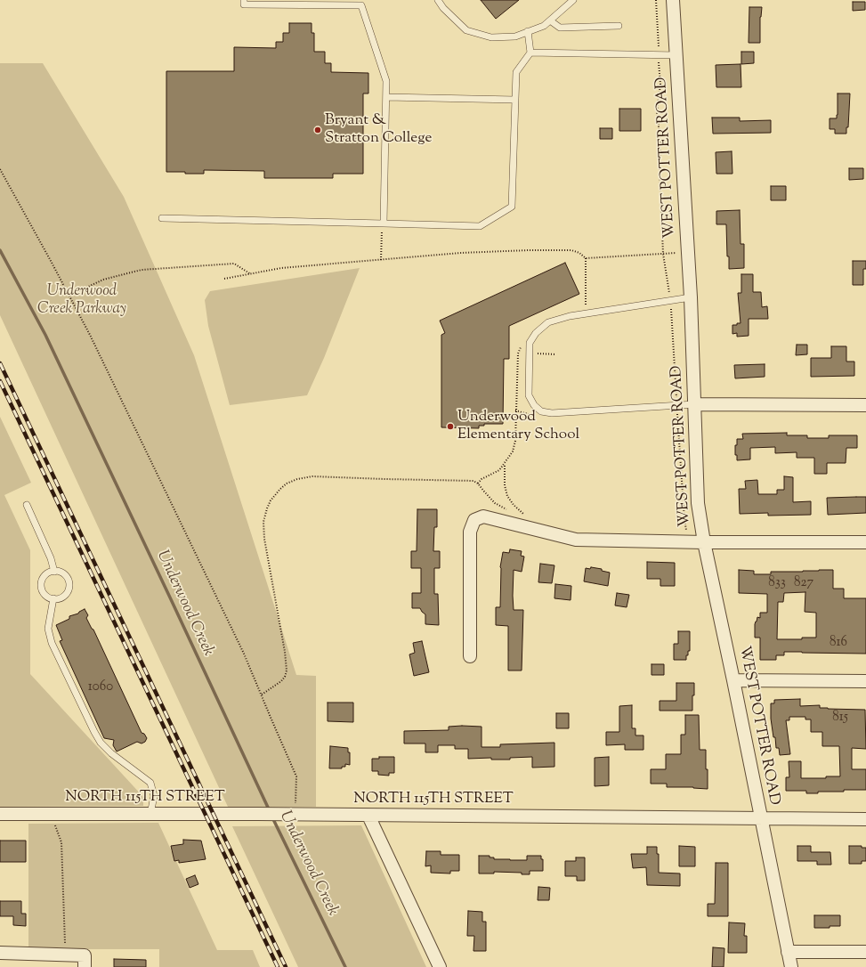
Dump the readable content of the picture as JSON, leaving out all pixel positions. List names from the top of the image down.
{
  "streets": {
    "street": ["WEST POTTER ROAD", "NORTH 115TH STREET"]
  },
  "crossings": [
    ["WEST POTTER ROAD", "NORTH 115TH STREET"]
  ],
  "water": ["Underwood Creek"],
  "parks": ["Underwood Creek Parkway"],
  "places": ["Bryant & Stratton College", "Underwood Elementary School"],
  "house_numbers": [
    "833",
    "827",
    "816",
    "1060",
    "815"
  ]
}
